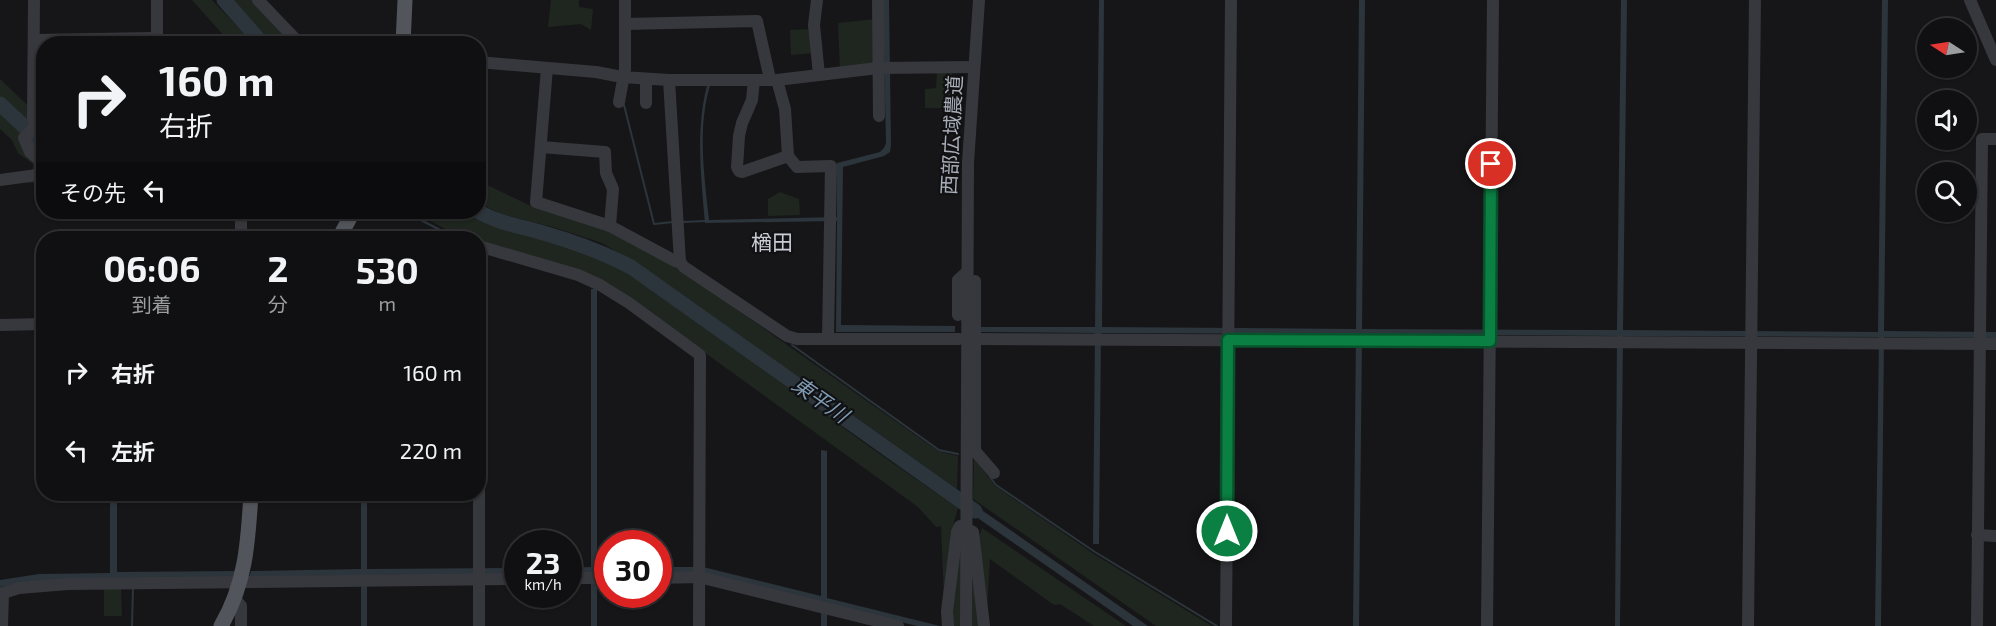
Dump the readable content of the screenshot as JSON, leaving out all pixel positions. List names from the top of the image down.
{
  "streets": {
    "street": ["西部広域農道"]
  },
  "districts": ["楢田"],
  "water": ["東平川"],
  "north": "left",
  "page": {
    "turn": ["160 m", "右折"],
    "then": "その先",
    "eta": [
      "06:06",
      "到着",
      "2",
      "分",
      "530",
      "m"
    ],
    "list": [
      {
        "name": "右折",
        "value": "160 m"
      },
      {
        "name": "左折",
        "value": "220 m"
      }
    ],
    "speed": "23 km/h",
    "limit": "30"
  }
}
